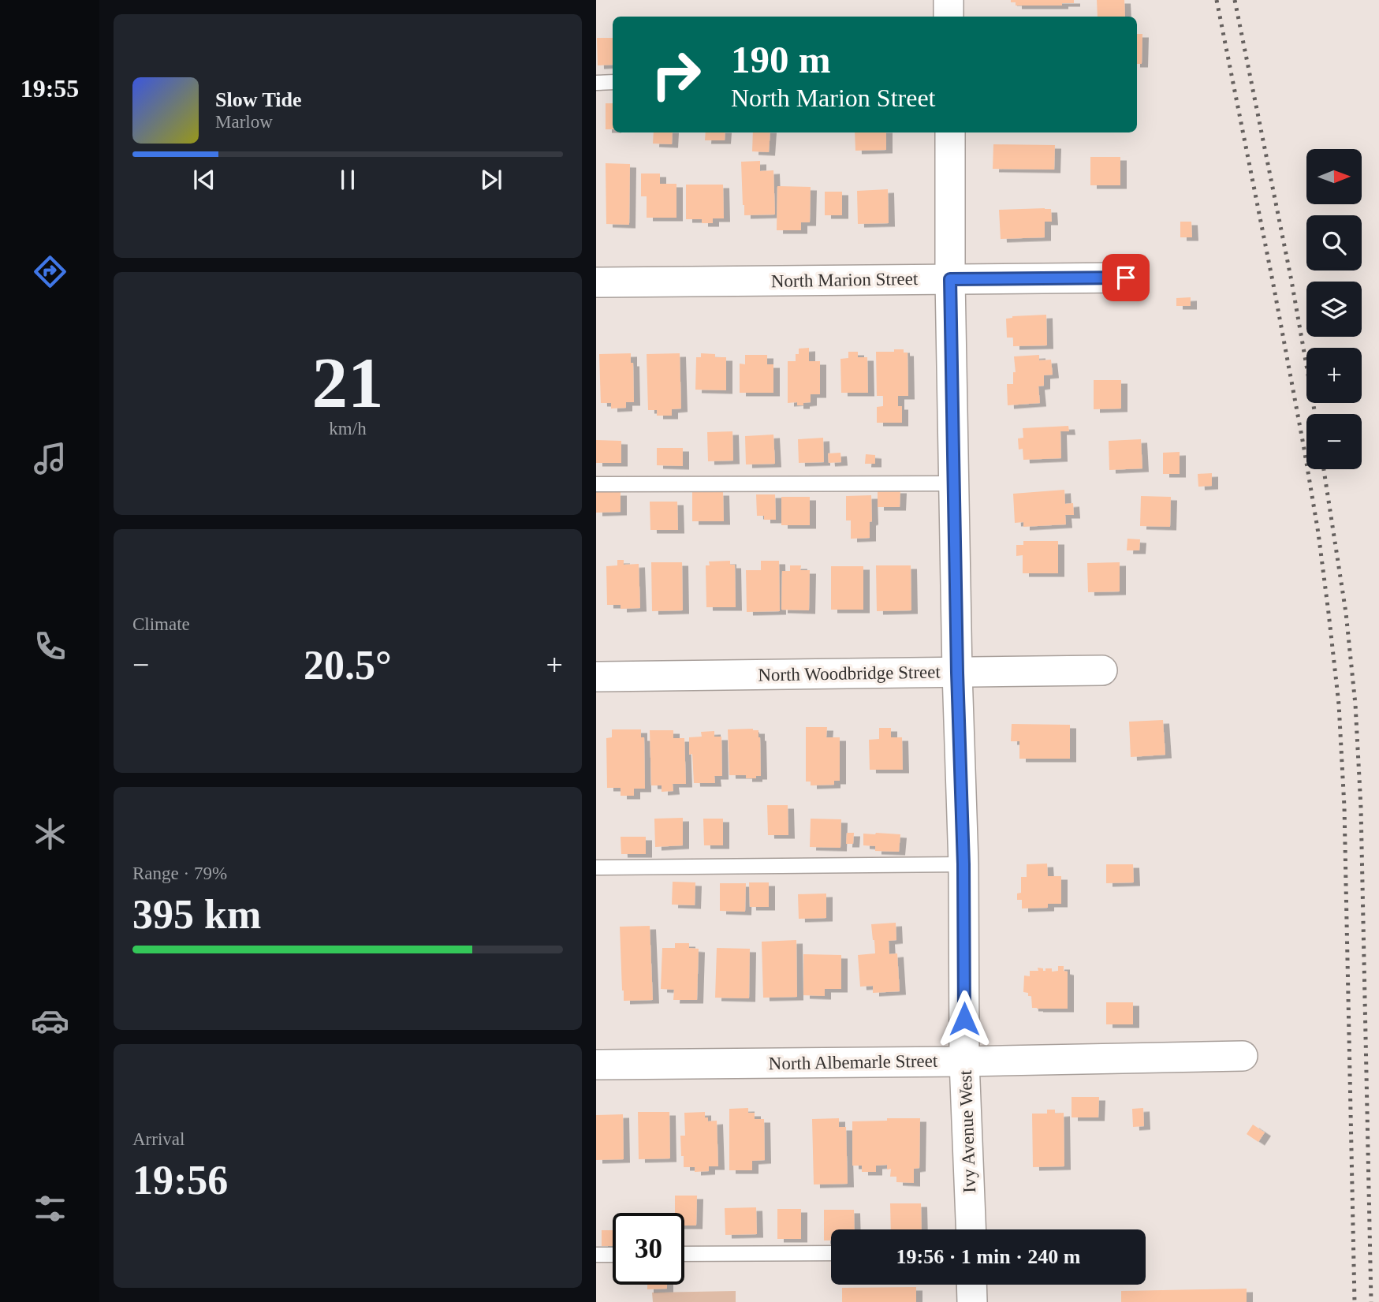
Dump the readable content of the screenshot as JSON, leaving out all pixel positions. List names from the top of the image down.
{
  "streets": {
    "street": [
      "North Marion Street",
      "North Woodbridge Street",
      "North Albemarle Street",
      "Ivy Avenue West"
    ]
  },
  "crossings": [
    ["North Marion Street", "Ivy Avenue West"],
    ["North Woodbridge Street", "Ivy Avenue West"],
    ["North Albemarle Street", "Ivy Avenue West"]
  ],
  "north": "right",
  "page": {
    "tabs": "19:55",
    "turn": ["190 m", "North Marion Street"],
    "song": ["Slow Tide", "Marlow"],
    "map_buttons": ["+", "−"],
    "tile": [
      ["21", "km/h"],
      "Climate",
      ["Range · 79%", "395 km"],
      ["Arrival", "19:56"]
    ],
    "heat": ["−", "20.5°", "+"],
    "limit": "30",
    "trip": "19:56 · 1 min · 240 m"
  }
}
